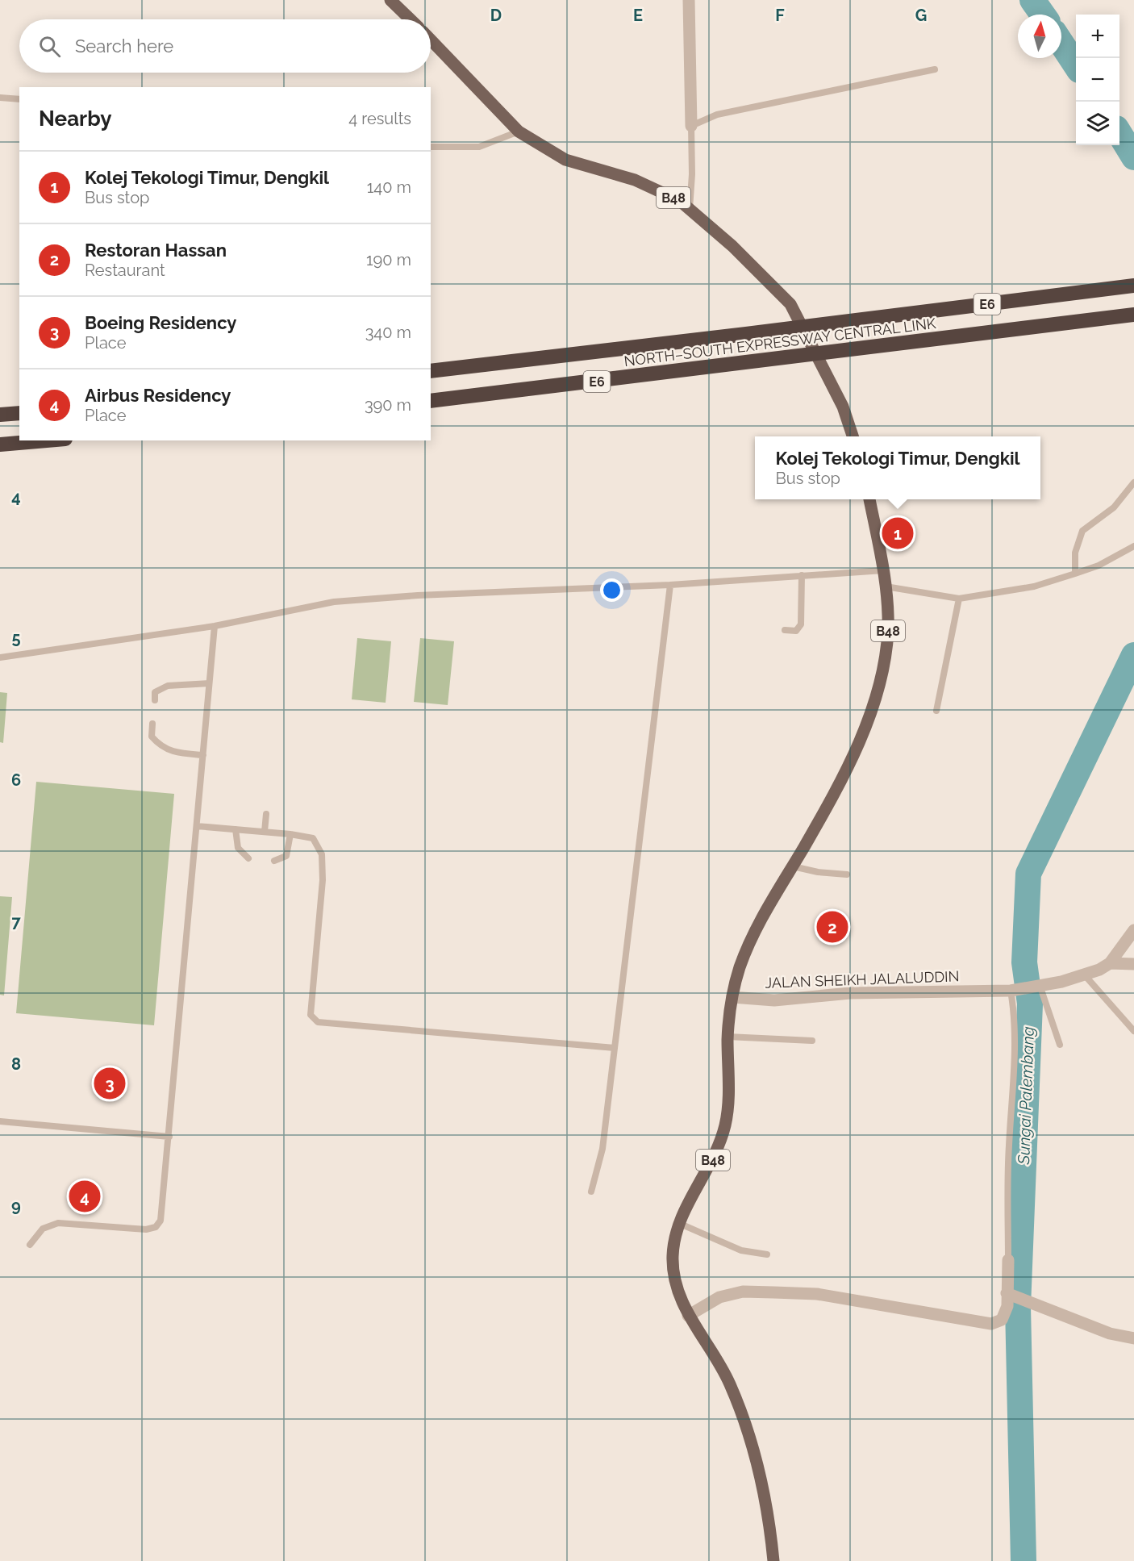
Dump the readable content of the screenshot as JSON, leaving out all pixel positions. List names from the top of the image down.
{
  "streets": {
    "highway": ["E6", "NORTH–SOUTH EXPRESSWAY CENTRAL LINK"],
    "main road": ["B48"],
    "street": ["JALAN SHEIKH JALALUDDIN"]
  },
  "crossings": [
    ["B48", "JALAN SHEIKH JALALUDDIN"]
  ],
  "water": ["Sungai Palembang"],
  "north": "top",
  "page": {
    "map_buttons": ["+", "−"],
    "search": "Search here",
    "heading": ["Nearby", "4 results"],
    "list": [
      {
        "mark": "1",
        "name": "Kolej Tekologi Timur, Dengkil",
        "note": "Bus stop",
        "value": "140 m"
      },
      {
        "mark": "2",
        "name": "Restoran Hassan",
        "note": "Restaurant",
        "value": "190 m"
      },
      {
        "mark": "3",
        "name": "Boeing Residency",
        "note": "Place",
        "value": "340 m"
      },
      {
        "mark": "4",
        "name": "Airbus Residency",
        "note": "Place",
        "value": "390 m"
      }
    ],
    "popup": ["Kolej Tekologi Timur, Dengkil", "Bus stop"],
    "pins": [
      "1",
      "2",
      "3",
      "4"
    ]
  },
  "grid": {
    "columns": [
      "D",
      "E",
      "F",
      "G"
    ],
    "rows": [
      "4",
      "5",
      "6",
      "7",
      "8",
      "9"
    ]
  }
}
